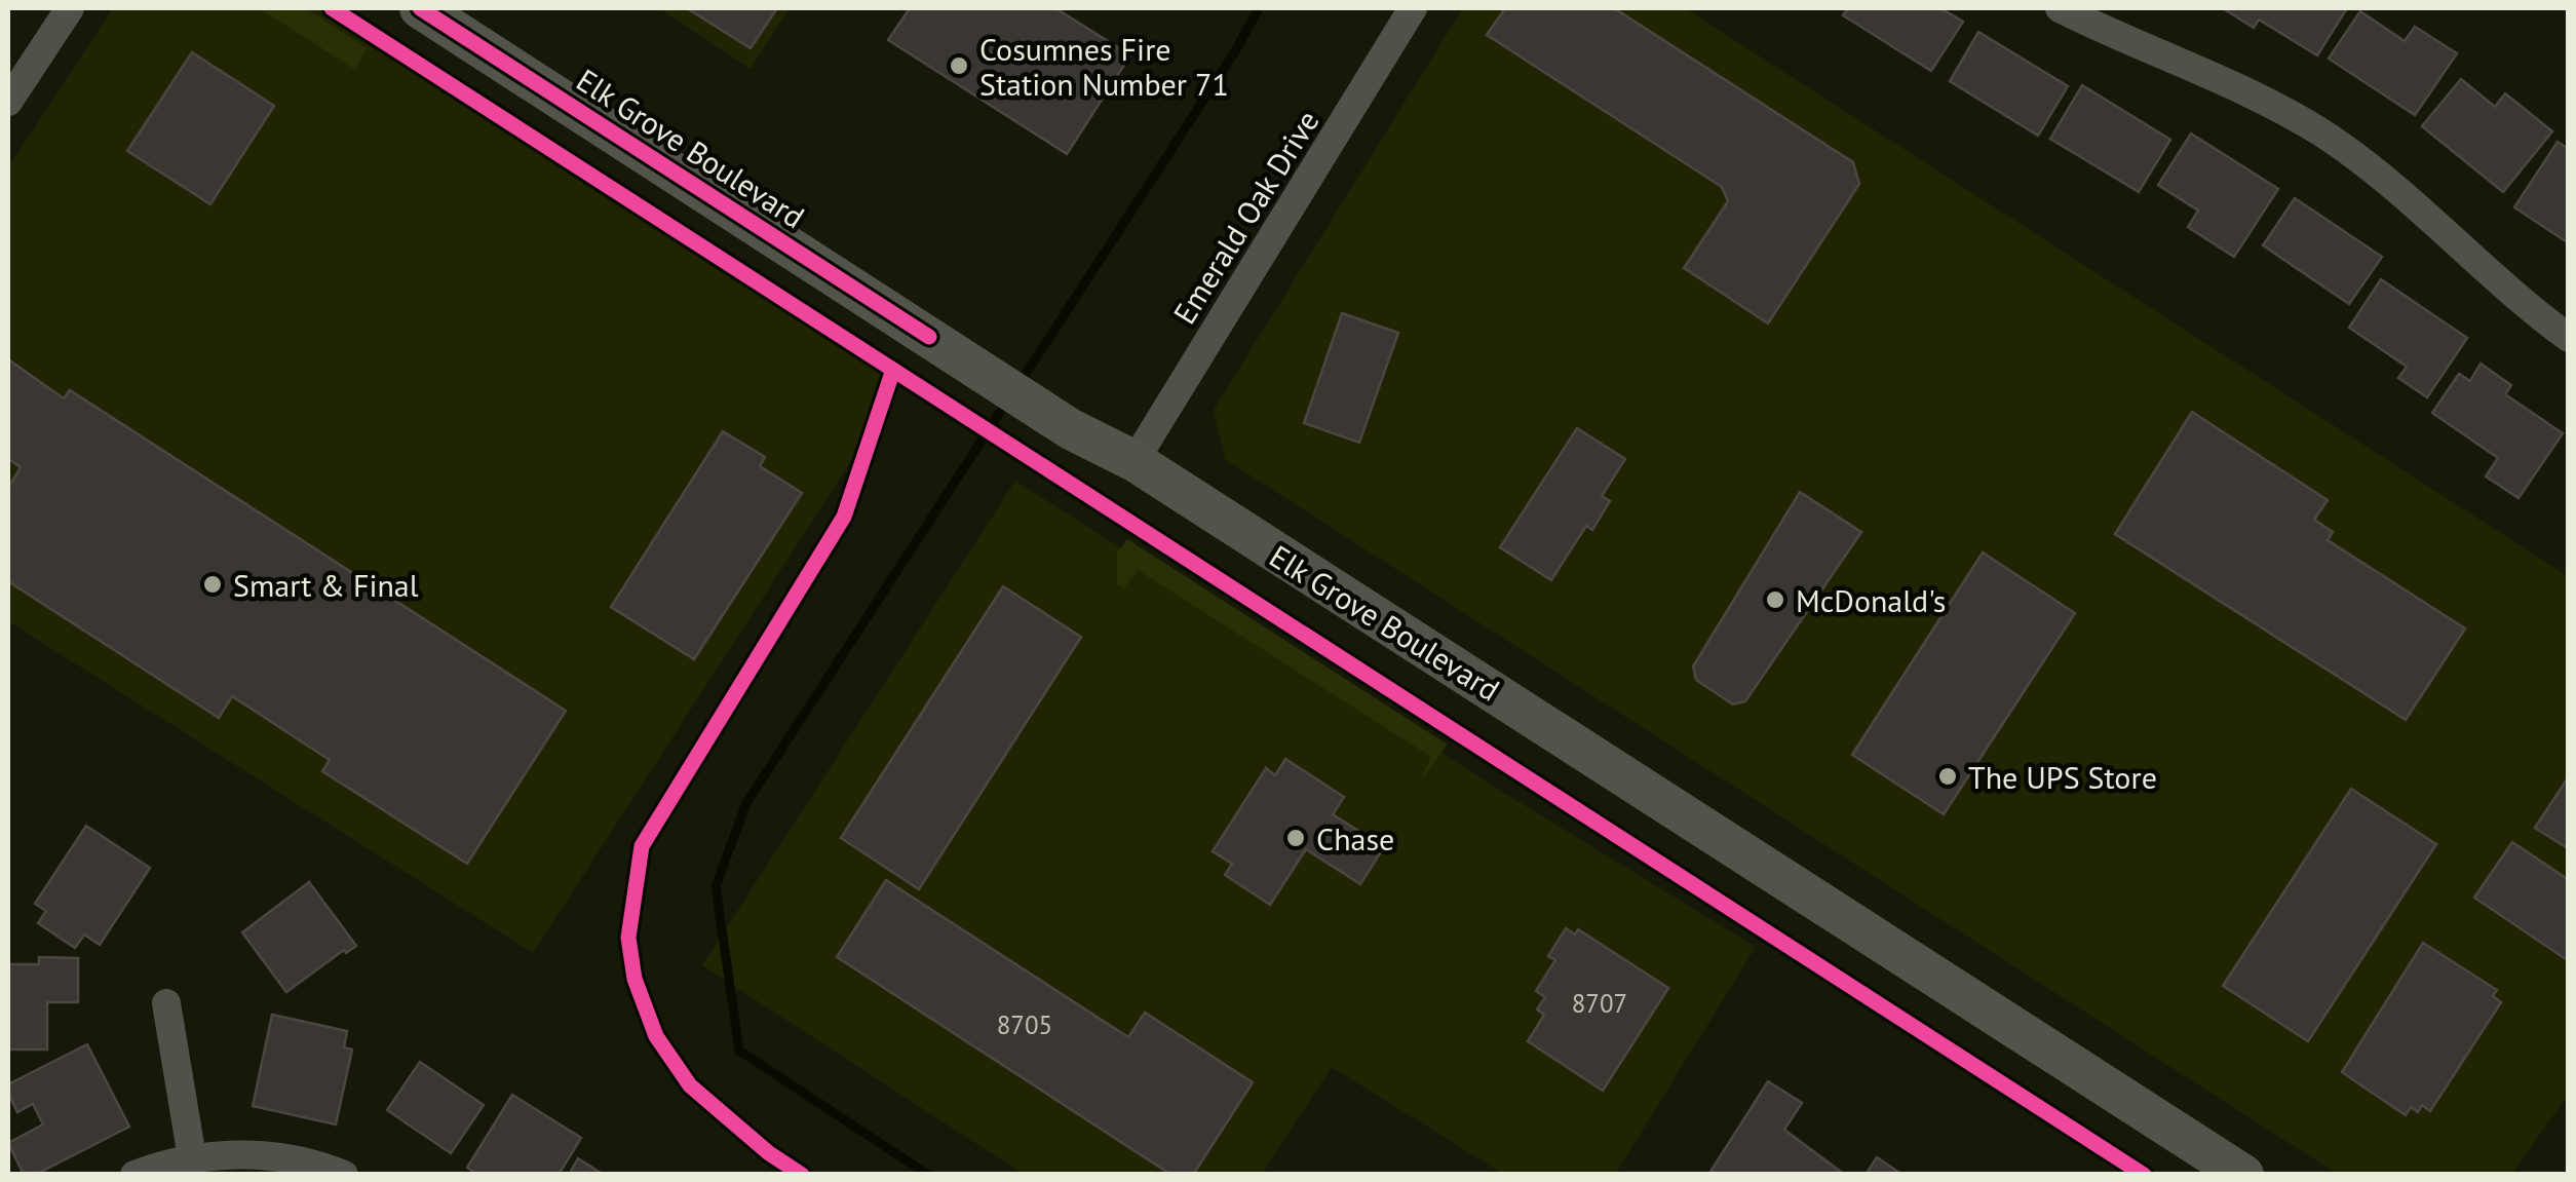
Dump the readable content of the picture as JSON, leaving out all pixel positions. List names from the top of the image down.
{
  "streets": {
    "main road": ["Elk Grove Boulevard"],
    "street": ["Emerald Oak Drive"]
  },
  "crossings": [
    ["Elk Grove Boulevard", "Emerald Oak Drive"]
  ],
  "places": [
    "Cosumnes Fire Station Number 71",
    "Smart & Final",
    "McDonald's",
    "The UPS Store",
    "Chase"
  ],
  "house_numbers": ["8707", "8705"]
}
